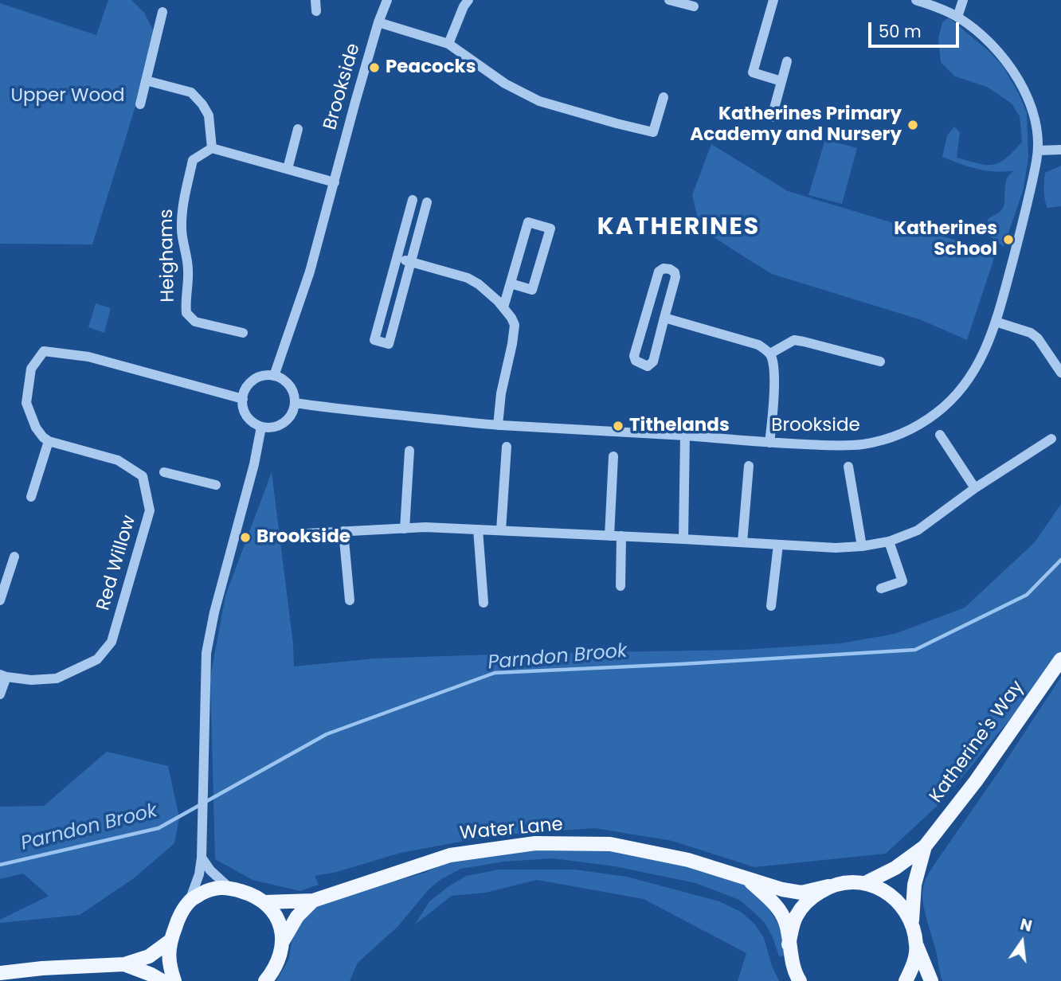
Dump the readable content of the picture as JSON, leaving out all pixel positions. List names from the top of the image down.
{
  "streets": {
    "main road": ["Katherine's Way", "Water Lane"],
    "street": ["Brookside", "Heighams", "Red Willow"]
  },
  "crossings": [
    ["Katherine's Way", "Water Lane"]
  ],
  "districts": ["KATHERINES"],
  "water": ["Parndon Brook"],
  "parks": ["Upper Wood"],
  "places": [
    "Peacocks",
    "Katherines Primary Academy and Nursery",
    "Katherines School",
    "Tithelands",
    "Brookside"
  ],
  "scale_bar": "50 m",
  "north": "top"
}
